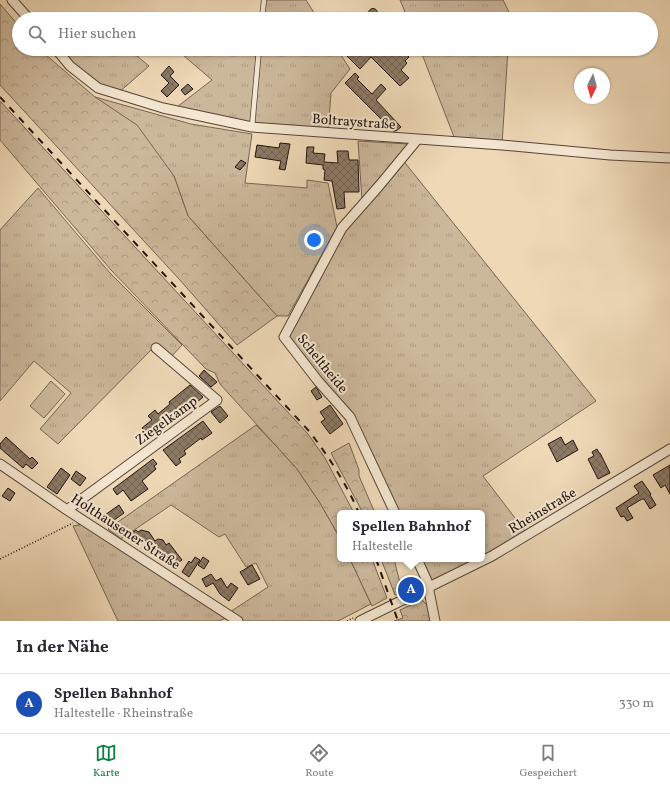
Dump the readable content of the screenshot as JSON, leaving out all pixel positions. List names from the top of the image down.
{
  "streets": {
    "street": [
      "Boltraystraße",
      "Scheltheide",
      "Ziegelkamp",
      "Rheinstraße",
      "Holthausener Straße"
    ]
  },
  "crossings": [
    ["Boltraystraße", "Scheltheide"],
    ["Ziegelkamp", "Holthausener Straße"]
  ],
  "north": "bottom",
  "page": {
    "search": "Hier suchen",
    "popup": ["Spellen Bahnhof", "Haltestelle"],
    "pins": "A",
    "heading": "In der Nähe",
    "list": [
      {
        "mark": "A",
        "name": "Spellen Bahnhof",
        "note": "Haltestelle · Rheinstraße",
        "value": "330 m"
      }
    ],
    "nav": ["Karte", "Route", "Gespeichert"]
  }
}
